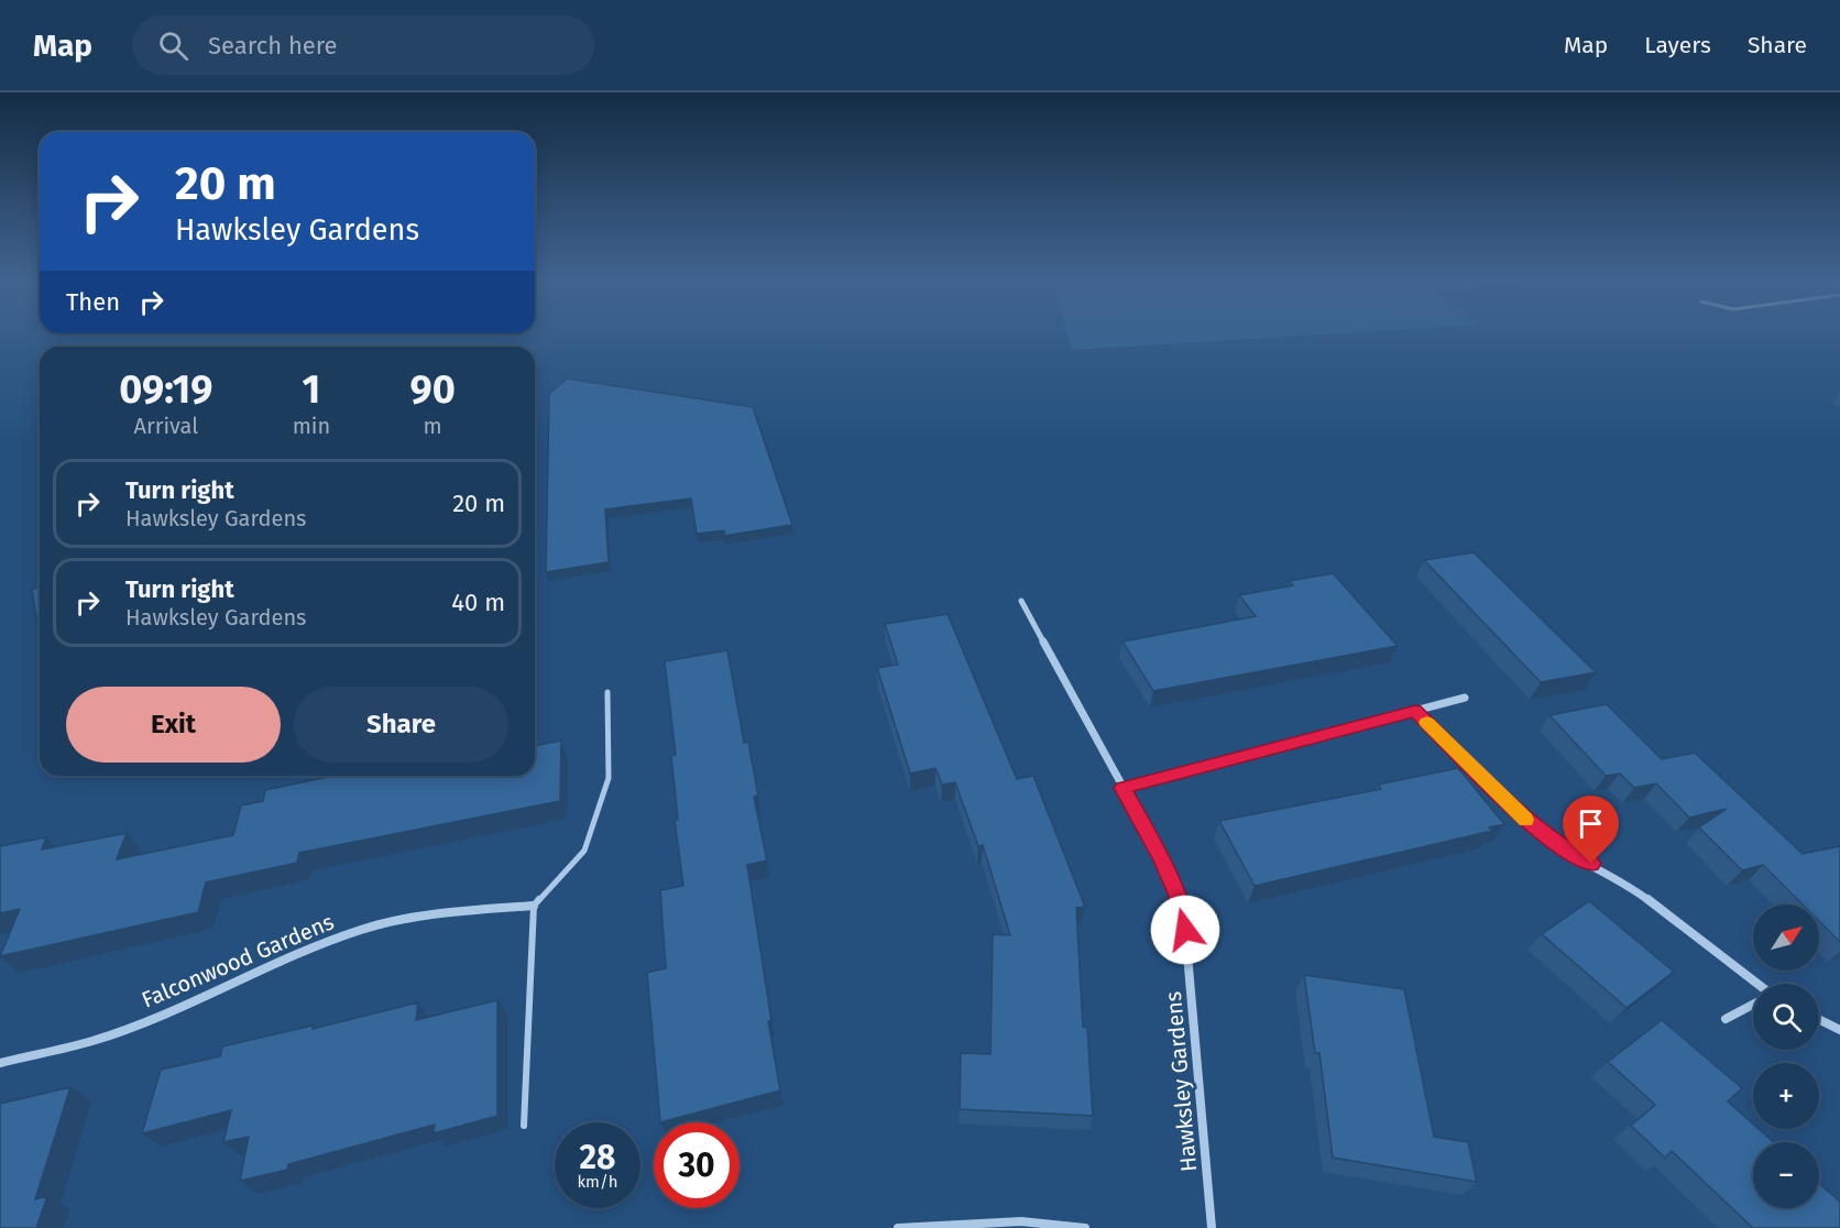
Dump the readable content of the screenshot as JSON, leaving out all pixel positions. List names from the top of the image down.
{
  "streets": {
    "street": ["Falconwood Gardens", "Hawksley Gardens"]
  },
  "north": "top right",
  "page": {
    "header": "Map",
    "search": "Search here",
    "nav": ["Map", "Layers", "Share"],
    "turn": ["20 m", "Hawksley Gardens"],
    "then": "Then",
    "eta": [
      "09:19",
      "Arrival",
      "1",
      "min",
      "90",
      "m"
    ],
    "list": [
      {
        "name": "Turn right",
        "note": "Hawksley Gardens",
        "value": "20 m"
      },
      {
        "name": "Turn right",
        "note": "Hawksley Gardens",
        "value": "40 m"
      }
    ],
    "buttons": ["Exit", "Share"],
    "map_buttons": ["+", "−"],
    "speed": "28 km/h",
    "limit": "30"
  }
}
